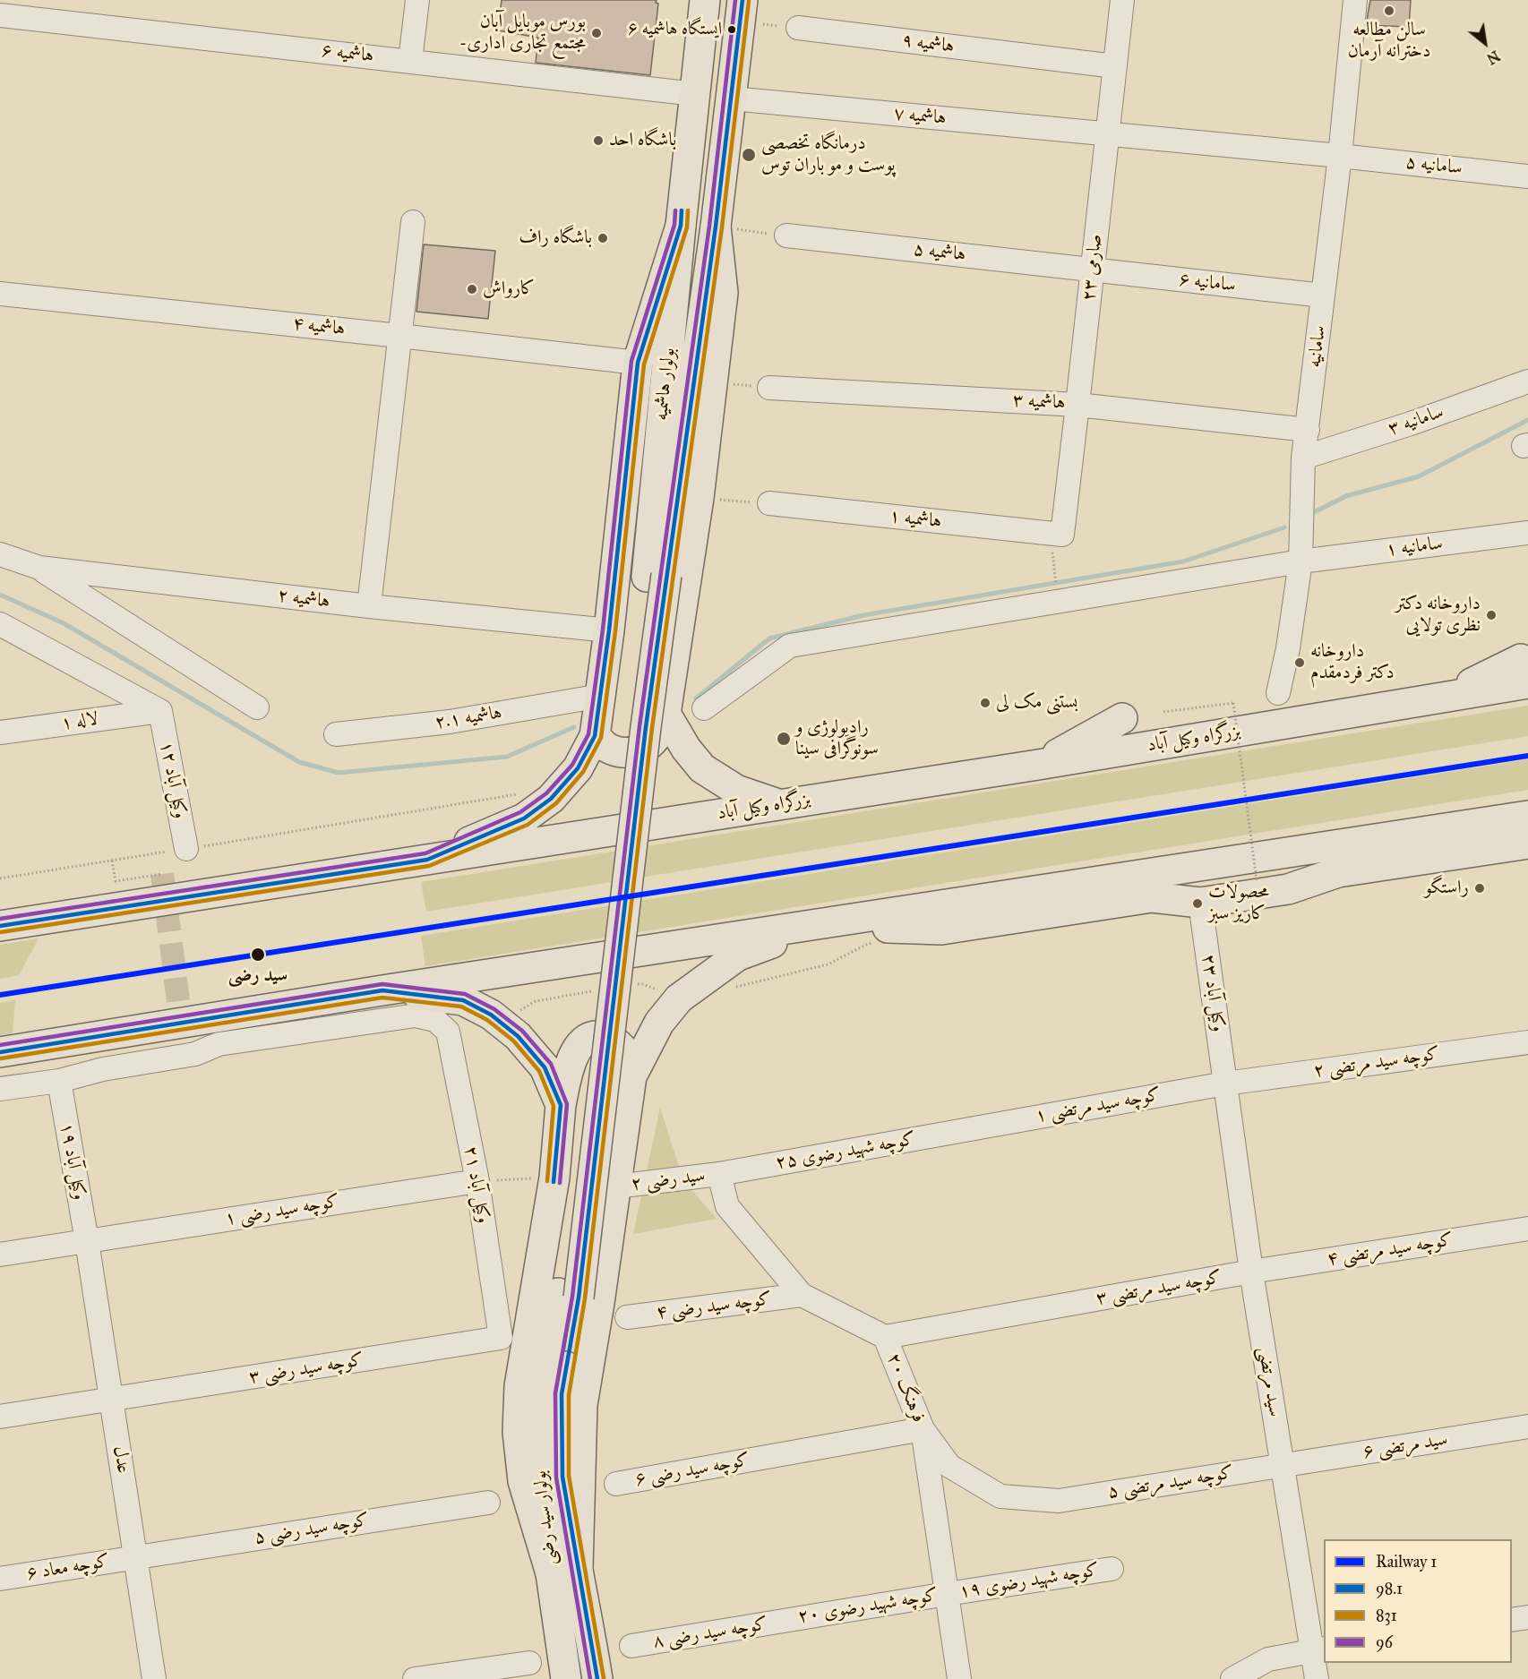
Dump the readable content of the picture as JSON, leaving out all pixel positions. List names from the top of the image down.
{
  "streets": {
    "main road": ["بولوار هاشمیه", "بزرگراه وکیل آباد", "بولوار سید رضی"],
    "street": [
      "هاشمیه ۹",
      "هاشمیه ۶",
      "هاشمیه ۷",
      "سامانیه ۵",
      "هاشمیه ۵",
      "صارمی ۲۳",
      "سامانیه ۶",
      "هاشمیه ۴",
      "سامانیه",
      "هاشمیه ۳",
      "سامانیه ۳",
      "هاشمیه ۱",
      "سامانیه ۱",
      "هاشمیه ۲",
      "هاشمیه ۲.۱",
      "لاله ۱",
      "۱۲ وکیل آباد",
      "۲۳ وکیل آباد",
      "کوچه سید مرتضی ۲",
      "کوچه سید مرتضی ۱",
      "کوچه شهید رضوی ۲۵",
      "۱۹ وکیل آباد",
      "سید رضی ۲",
      "۲۱ وکیل آباد",
      "کوچه سید رضی ۱",
      "کوچه سید مرتضی ۴",
      "کوچه سید مرتضی ۳",
      "کوچه سید رضی ۴",
      "کوچه سید رضی ۳",
      "سید مرتضی",
      "فرهنگ ۲۰",
      "سید مرتضی ۶",
      "عدل",
      "کوچه سید رضی ۶",
      "کوچه سید مرتضی ۵",
      "کوچه سید رضی ۵",
      "کوچه معاد ۶",
      "کوچه شهید رضوی ۱۹",
      "کوچه شهید رضوی ۲۰",
      "کوچه سید رضی ۸"
    ]
  },
  "crossings": [
    ["هاشمیه ۹", "صارمی ۲۳"],
    ["هاشمیه ۶", "بولوار هاشمیه"],
    ["هاشمیه ۷", "سامانیه ۵"],
    ["هاشمیه ۷", "صارمی ۲۳"],
    ["هاشمیه ۷", "سامانیه"],
    ["هاشمیه ۷", "بولوار هاشمیه"],
    ["سامانیه ۵", "سامانیه"],
    ["هاشمیه ۵", "صارمی ۲۳"],
    ["هاشمیه ۵", "سامانیه ۶"],
    ["صارمی ۲۳", "سامانیه ۶"],
    ["صارمی ۲۳", "هاشمیه ۳"],
    ["صارمی ۲۳", "هاشمیه ۱"],
    ["سامانیه ۶", "سامانیه"],
    ["سامانیه", "هاشمیه ۳"],
    ["سامانیه", "سامانیه ۳"],
    ["سامانیه", "سامانیه ۱"],
    ["بولوار هاشمیه", "بولوار سید رضی"],
    ["لاله ۱", "۱۲ وکیل آباد"],
    ["۲۳ وکیل آباد", "کوچه سید مرتضی ۲"],
    ["۲۳ وکیل آباد", "کوچه سید مرتضی ۱"],
    ["۲۳ وکیل آباد", "سید مرتضی"],
    ["کوچه سید مرتضی ۲", "کوچه سید مرتضی ۱"],
    ["کوچه سید مرتضی ۲", "سید مرتضی"],
    ["کوچه سید مرتضی ۱", "کوچه شهید رضوی ۲۵"],
    ["کوچه سید مرتضی ۱", "سید مرتضی"],
    ["کوچه شهید رضوی ۲۵", "سید رضی ۲"],
    ["کوچه شهید رضوی ۲۵", "فرهنگ ۲۰"],
    ["۱۹ وکیل آباد", "۲۱ وکیل آباد"],
    ["۱۹ وکیل آباد", "کوچه سید رضی ۱"],
    ["۱۹ وکیل آباد", "عدل"],
    ["سید رضی ۲", "فرهنگ ۲۰"],
    ["۲۱ وکیل آباد", "کوچه سید رضی ۱"],
    ["۲۱ وکیل آباد", "کوچه سید رضی ۳"],
    ["کوچه سید رضی ۱", "عدل"],
    ["کوچه سید مرتضی ۴", "کوچه سید مرتضی ۳"],
    ["کوچه سید مرتضی ۴", "سید مرتضی"],
    ["کوچه سید مرتضی ۳", "سید مرتضی"],
    ["کوچه سید مرتضی ۳", "فرهنگ ۲۰"],
    ["کوچه سید رضی ۴", "فرهنگ ۲۰"],
    ["کوچه سید رضی ۳", "عدل"],
    ["سید مرتضی", "سید مرتضی ۶"],
    ["سید مرتضی", "کوچه سید مرتضی ۵"],
    ["فرهنگ ۲۰", "کوچه سید رضی ۶"],
    ["فرهنگ ۲۰", "کوچه سید مرتضی ۵"],
    ["فرهنگ ۲۰", "کوچه شهید رضوی ۱۹"],
    ["فرهنگ ۲۰", "کوچه شهید رضوی ۲۰"],
    ["سید مرتضی ۶", "کوچه سید مرتضی ۵"],
    ["عدل", "کوچه سید رضی ۵"],
    ["عدل", "کوچه معاد ۶"],
    ["کوچه سید رضی ۶", "کوچه سید مرتضی ۵"],
    ["کوچه سید رضی ۵", "کوچه معاد ۶"],
    ["کوچه شهید رضوی ۱۹", "کوچه شهید رضوی ۲۰"],
    ["کوچه شهید رضوی ۲۰", "کوچه سید رضی ۸"]
  ],
  "places": [
    "سالن مطالعه دخترانه آرمان",
    "ایستگاه هاشمیه ۶",
    "بورس موبایل آبان -مجتمع تجاری اداری",
    "باشگاه احد",
    "درمانگاه تخصصی پوست و مو باران توس",
    "باشگاه راف",
    "کارواش",
    "داروخانه دکتر نظری تولایی",
    "داروخانه دكتر فردمقدم",
    "بستنی مک لی",
    "رادیولوژی و سونوگرافی سینا",
    "راستگو",
    "محصولات کاریز سبز",
    "سید رضی"
  ],
  "lines": [
    "transit line 98.1",
    "transit line 96",
    "transit line 831",
    "rail line 1"
  ],
  "legend": [
    "Railway 1",
    "98.1",
    "831",
    "96"
  ],
  "north": "bottom right"
}
